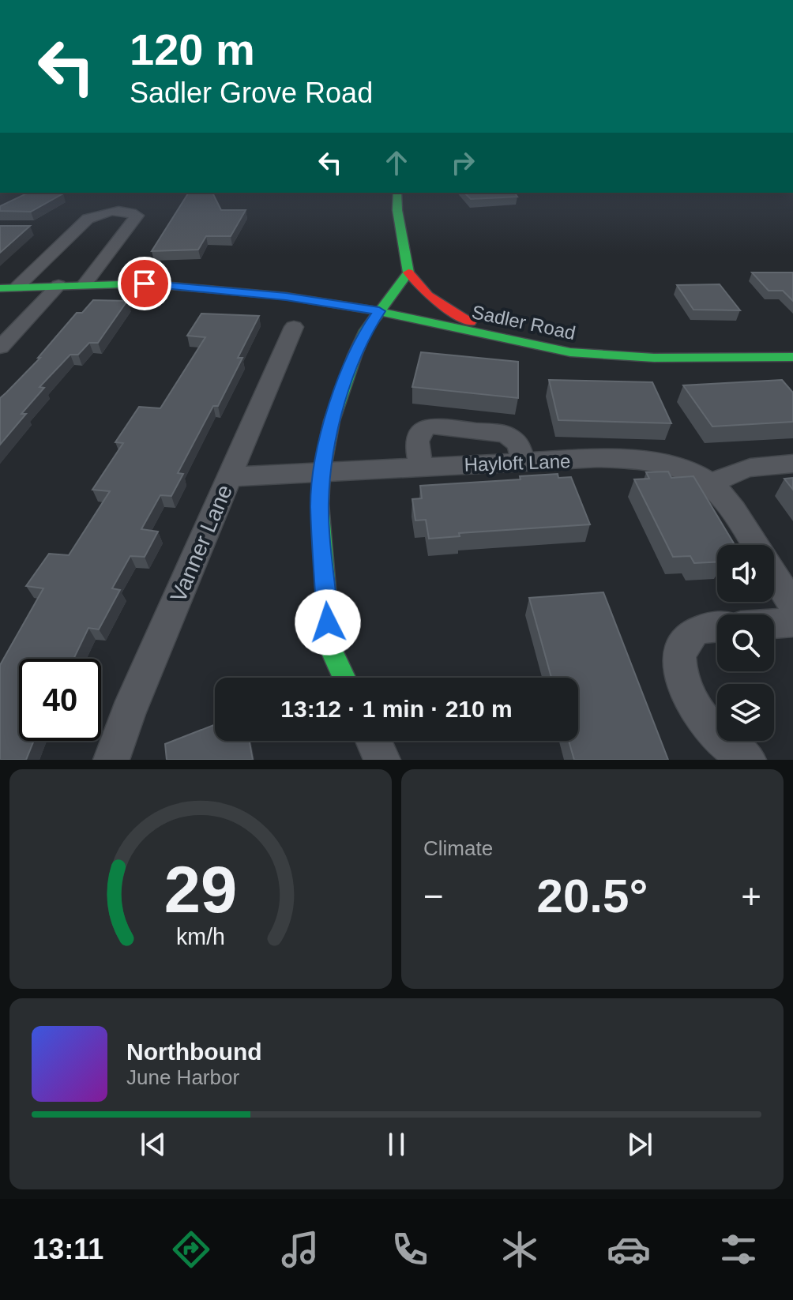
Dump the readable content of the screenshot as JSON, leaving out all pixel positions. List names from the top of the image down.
{
  "streets": {
    "street": ["Sadler Road", "Hayloft Lane", "Vanner Lane"]
  },
  "crossings": [
    ["Hayloft Lane", "Vanner Lane"]
  ],
  "page": {
    "turn": ["120 m", "Sadler Grove Road"],
    "limit": "40",
    "trip": "13:12 · 1 min · 210 m",
    "tile": "Climate",
    "heat": ["−", "20.5°", "+"],
    "song": ["Northbound", "June Harbor"],
    "tabs": "13:11",
    "gauge": ["29", "km/h"]
  }
}
